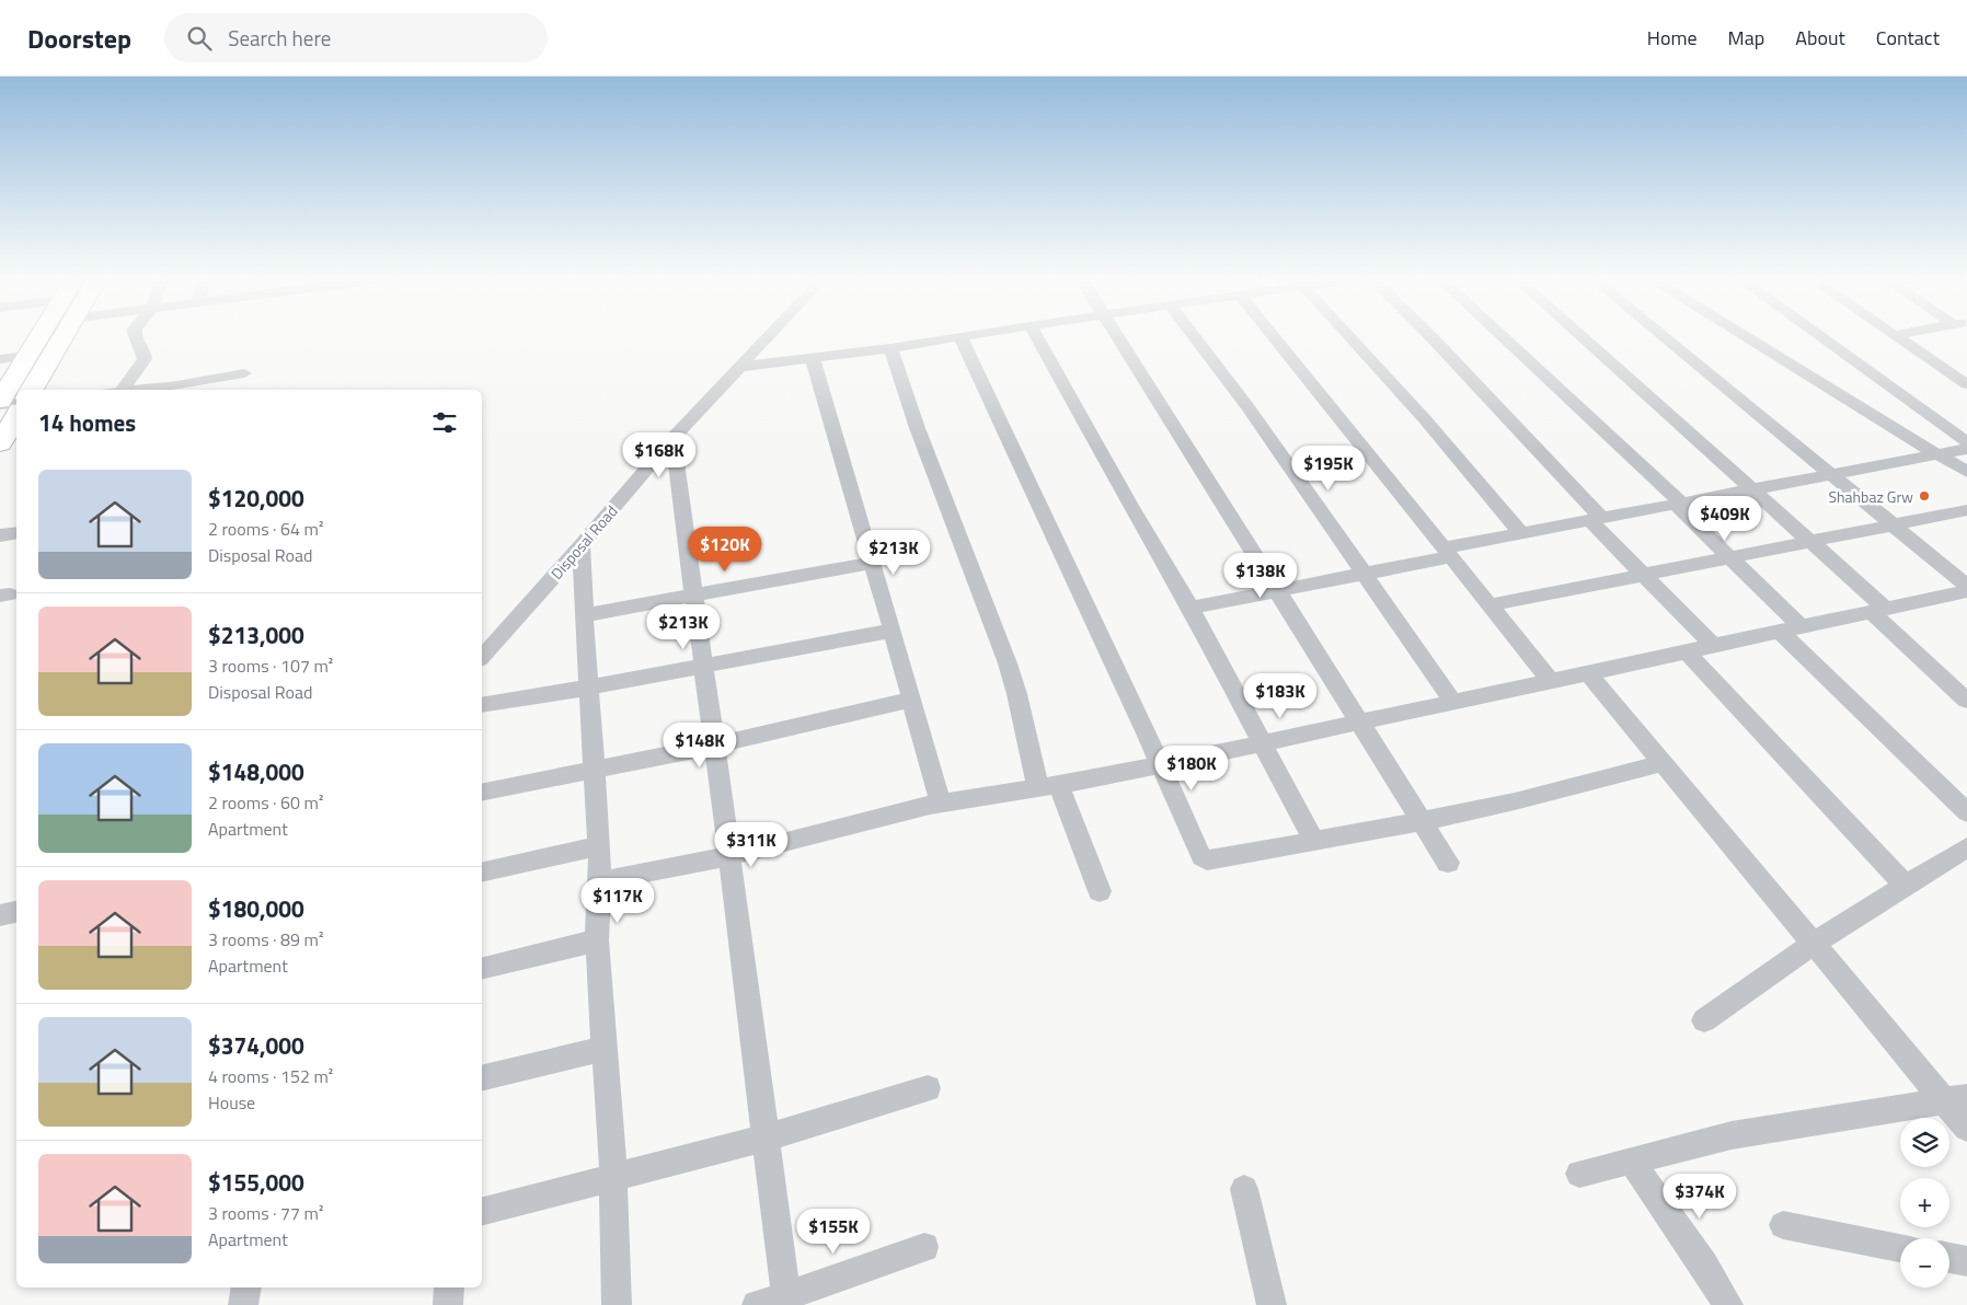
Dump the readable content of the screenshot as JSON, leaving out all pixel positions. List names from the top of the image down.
{
  "streets": {
    "street": ["Disposal Road"]
  },
  "places": ["Shahbaz Grw"],
  "page": {
    "header": "Doorstep",
    "search": "Search here",
    "nav": [
      "Home",
      "Map",
      "About",
      "Contact"
    ],
    "heading": "14 homes",
    "price": [
      "$168K",
      "$195K",
      "$409K",
      "$120K",
      "$213K",
      "$138K",
      "$213K",
      "$183K",
      "$148K",
      "$180K",
      "$311K",
      "$117K",
      "$374K",
      "$155K"
    ],
    "list": [
      {
        "name": "$120,000",
        "note": "2 rooms · 64 m² · Disposal Road"
      },
      {
        "name": "$213,000",
        "note": "3 rooms · 107 m² · Disposal Road"
      },
      {
        "name": "$148,000",
        "note": "2 rooms · 60 m² · Apartment"
      },
      {
        "name": "$180,000",
        "note": "3 rooms · 89 m² · Apartment"
      },
      {
        "name": "$374,000",
        "note": "4 rooms · 152 m² · House"
      },
      {
        "name": "$155,000",
        "note": "3 rooms · 77 m² · Apartment"
      }
    ],
    "map_buttons": ["+", "−"]
  }
}
